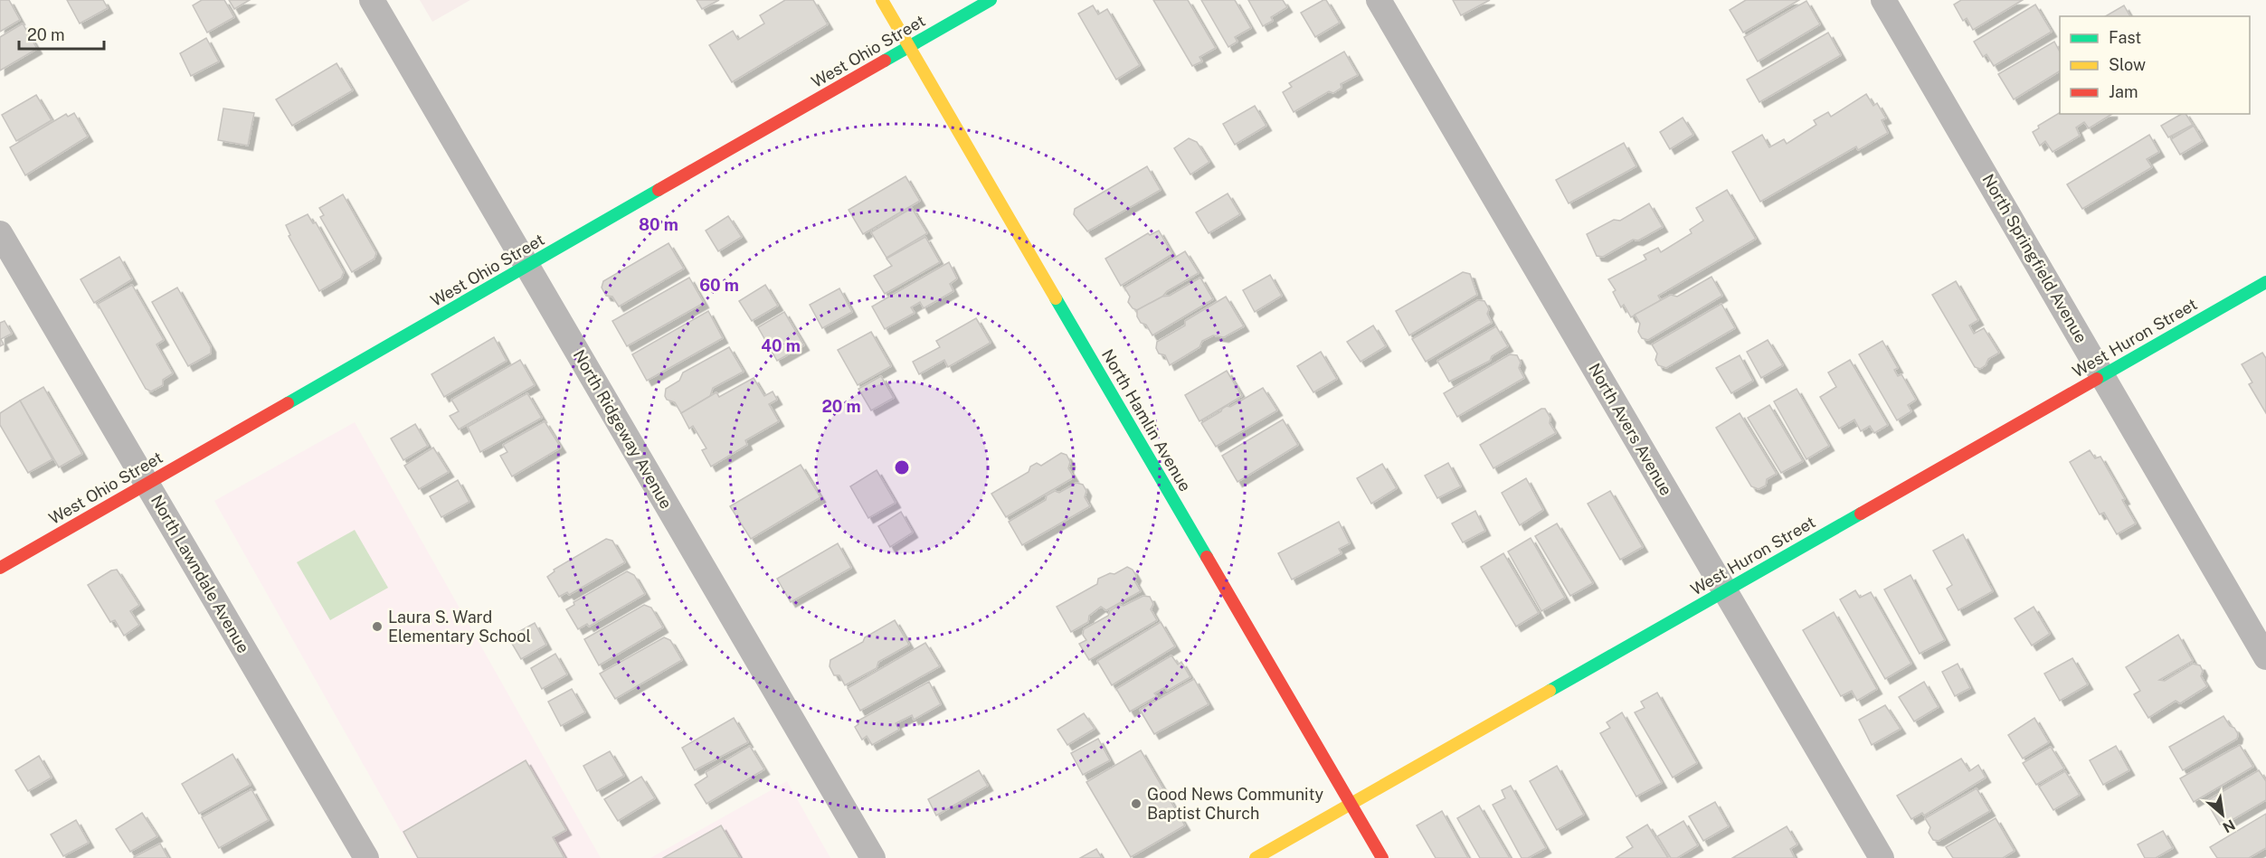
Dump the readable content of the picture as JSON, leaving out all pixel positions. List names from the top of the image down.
{
  "streets": {
    "street": [
      "West Ohio Street",
      "North Springfield Avenue",
      "West Huron Street",
      "North Hamlin Avenue",
      "North Ridgeway Avenue",
      "North Avers Avenue",
      "North Lawndale Avenue"
    ]
  },
  "crossings": [
    ["West Ohio Street", "North Hamlin Avenue"],
    ["West Ohio Street", "North Ridgeway Avenue"],
    ["West Ohio Street", "North Lawndale Avenue"],
    ["North Springfield Avenue", "West Huron Street"],
    ["West Huron Street", "North Hamlin Avenue"],
    ["West Huron Street", "North Avers Avenue"]
  ],
  "places": ["Laura S. Ward Elementary School", "Good News Community Baptist Church"],
  "legend": ["Fast", "Slow", "Jam"],
  "scale_bar": "20 m",
  "north": "bottom right",
  "rings": [
    "80 m",
    "60 m",
    "40 m",
    "20 m"
  ]
}
